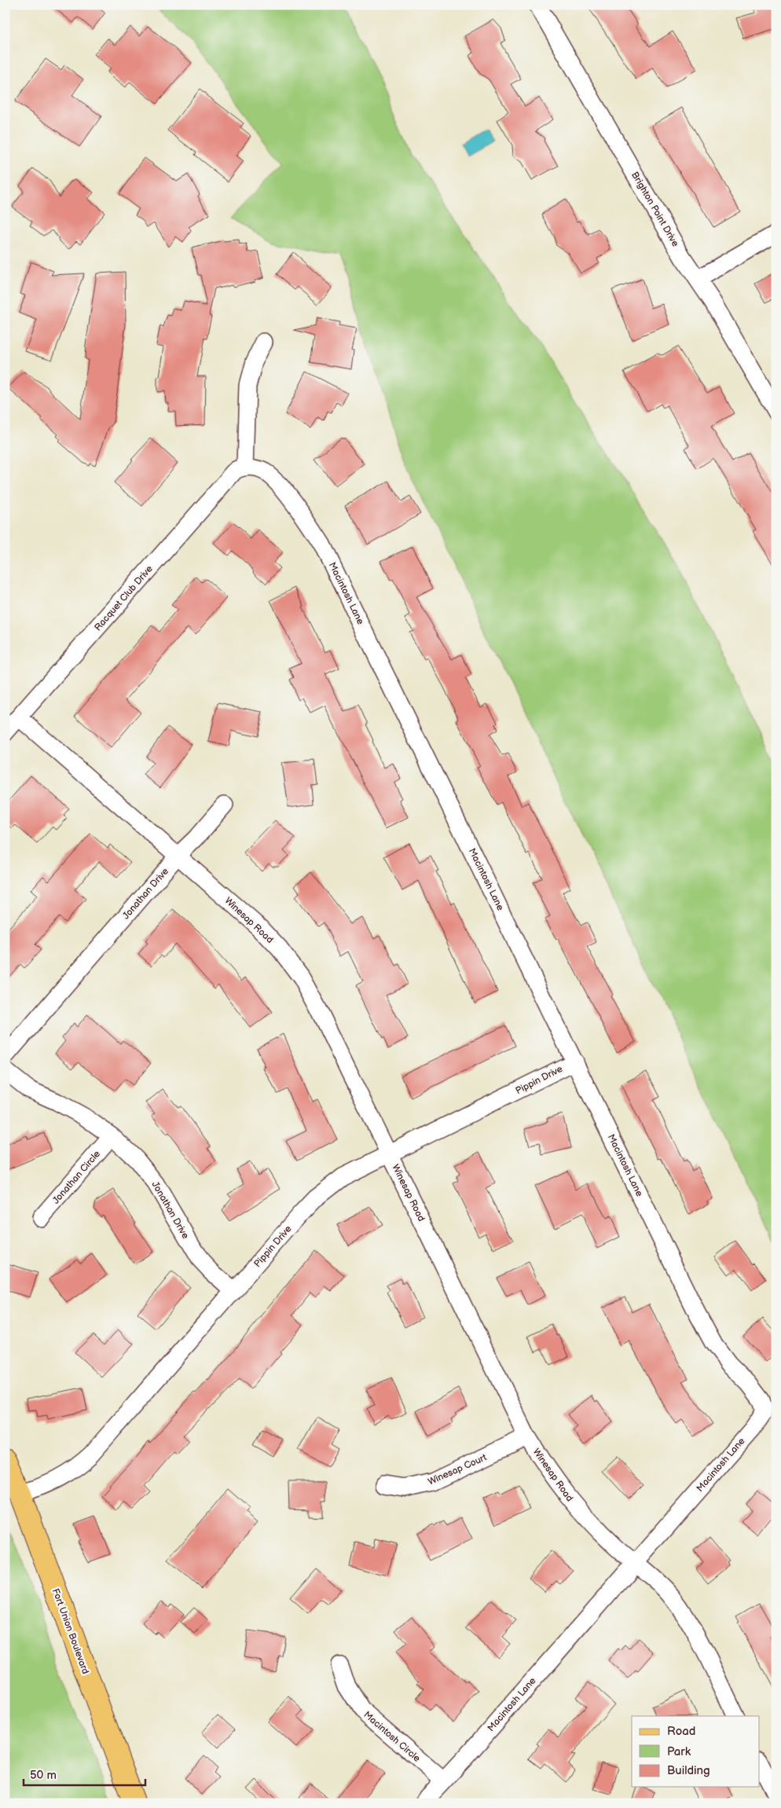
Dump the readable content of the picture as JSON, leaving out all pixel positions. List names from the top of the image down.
{
  "streets": {
    "main road": ["Fort Union Boulevard"],
    "street": [
      "Brighton Point Drive",
      "Macintosh Lane",
      "Racquet Club Drive",
      "Jonathan Drive",
      "Winesap Road",
      "Pippin Drive",
      "Jonathan Circle",
      "Winesap Court",
      "Macintosh Circle"
    ]
  },
  "crossings": [
    ["Macintosh Lane", "Racquet Club Drive"],
    ["Macintosh Lane", "Winesap Road"],
    ["Macintosh Lane", "Pippin Drive"],
    ["Macintosh Lane", "Macintosh Circle"],
    ["Racquet Club Drive", "Winesap Road"],
    ["Jonathan Drive", "Winesap Road"],
    ["Jonathan Drive", "Pippin Drive"],
    ["Jonathan Drive", "Jonathan Circle"],
    ["Winesap Road", "Pippin Drive"],
    ["Winesap Road", "Winesap Court"],
    ["Pippin Drive", "Fort Union Boulevard"]
  ],
  "legend": ["Road", "Park", "Building"],
  "scale_bar": "50 m"
}
